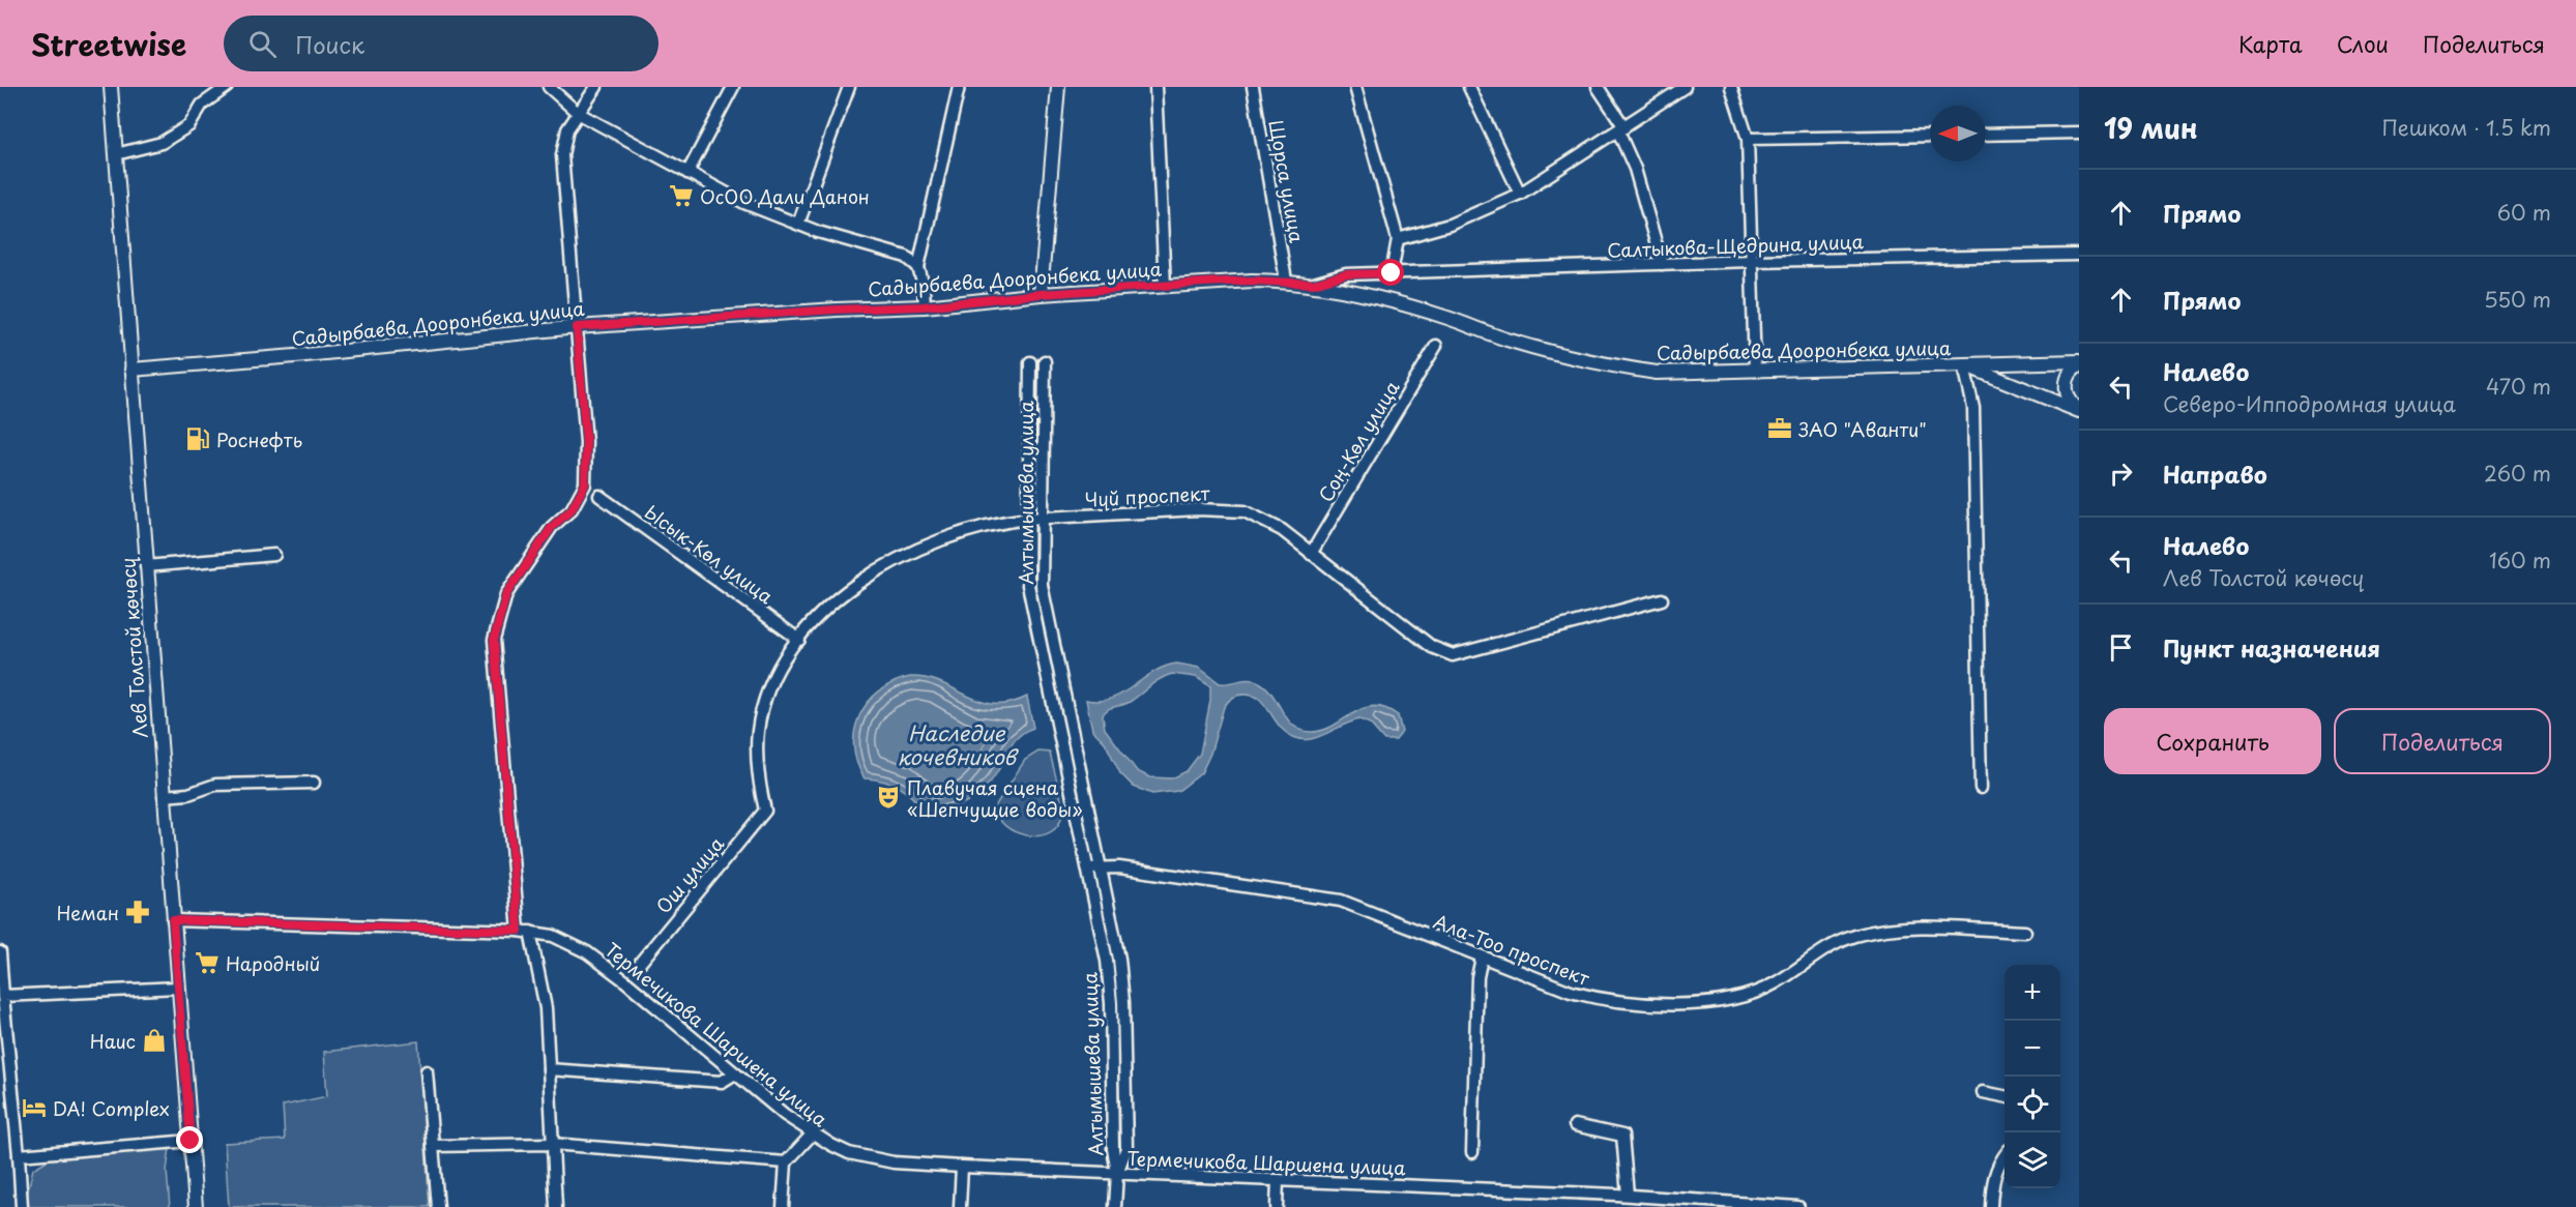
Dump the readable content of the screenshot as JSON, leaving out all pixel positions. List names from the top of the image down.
{
  "streets": {
    "main road": ["Садырбаева Дооронбека улица", "Лев Толстой көчөсү"],
    "street": [
      "Щорса улица",
      "Салтыкова-Щедрина улица",
      "Соң-Көл улица",
      "Алтымышева улица",
      "Чүй проспект",
      "Ысык-Көл улица",
      "Ош улица",
      "Ала-Тоо проспект",
      "Термечикова Шаршена улица"
    ]
  },
  "crossings": [
    ["Щорса улица", "Садырбаева Дооронбека улица"],
    ["Салтыкова-Щедрина улица", "Садырбаева Дооронбека улица"],
    ["Садырбаева Дооронбека улица", "Лев Толстой көчөсү"],
    ["Соң-Көл улица", "Чүй проспект"],
    ["Алтымышева улица", "Чүй проспект"],
    ["Алтымышева улица", "Ала-Тоо проспект"],
    ["Алтымышева улица", "Термечикова Шаршена улица"],
    ["Чүй проспект", "Ысык-Көл улица"],
    ["Чүй проспект", "Ош улица"],
    ["Лев Толстой көчөсү", "Термечикова Шаршена улица"]
  ],
  "water": ["Наследие кочевников"],
  "places": {
    "supermarket": ["ОсОО Дали Данон", "Народный"],
    "office": ["ЗАО \"Аванти\""],
    "fuel station": ["Роснефть"],
    "theatre": ["Плавучая сцена «Шепчущие воды»"],
    "pharmacy": ["Неман"],
    "shop": ["Наис"],
    "hotel": ["DA! Complex"]
  },
  "north": "left",
  "page": {
    "header": "Streetwise",
    "search": "Поиск",
    "nav": ["Карта", "Слои", "Поделиться"],
    "heading": ["19 мин", "Пешком · 1.5 km"],
    "list": [
      ["Прямо", "60 m"],
      ["Прямо", "550 m"],
      ["Налево", "Северо-Ипподромная улица", "470 m"],
      ["Направо", "260 m"],
      ["Налево", "Лев Толстой көчөсү", "160 m"],
      "Пункт назначения"
    ],
    "buttons": ["Сохранить", "Поделиться"],
    "map_buttons": ["+", "−"]
  }
}
